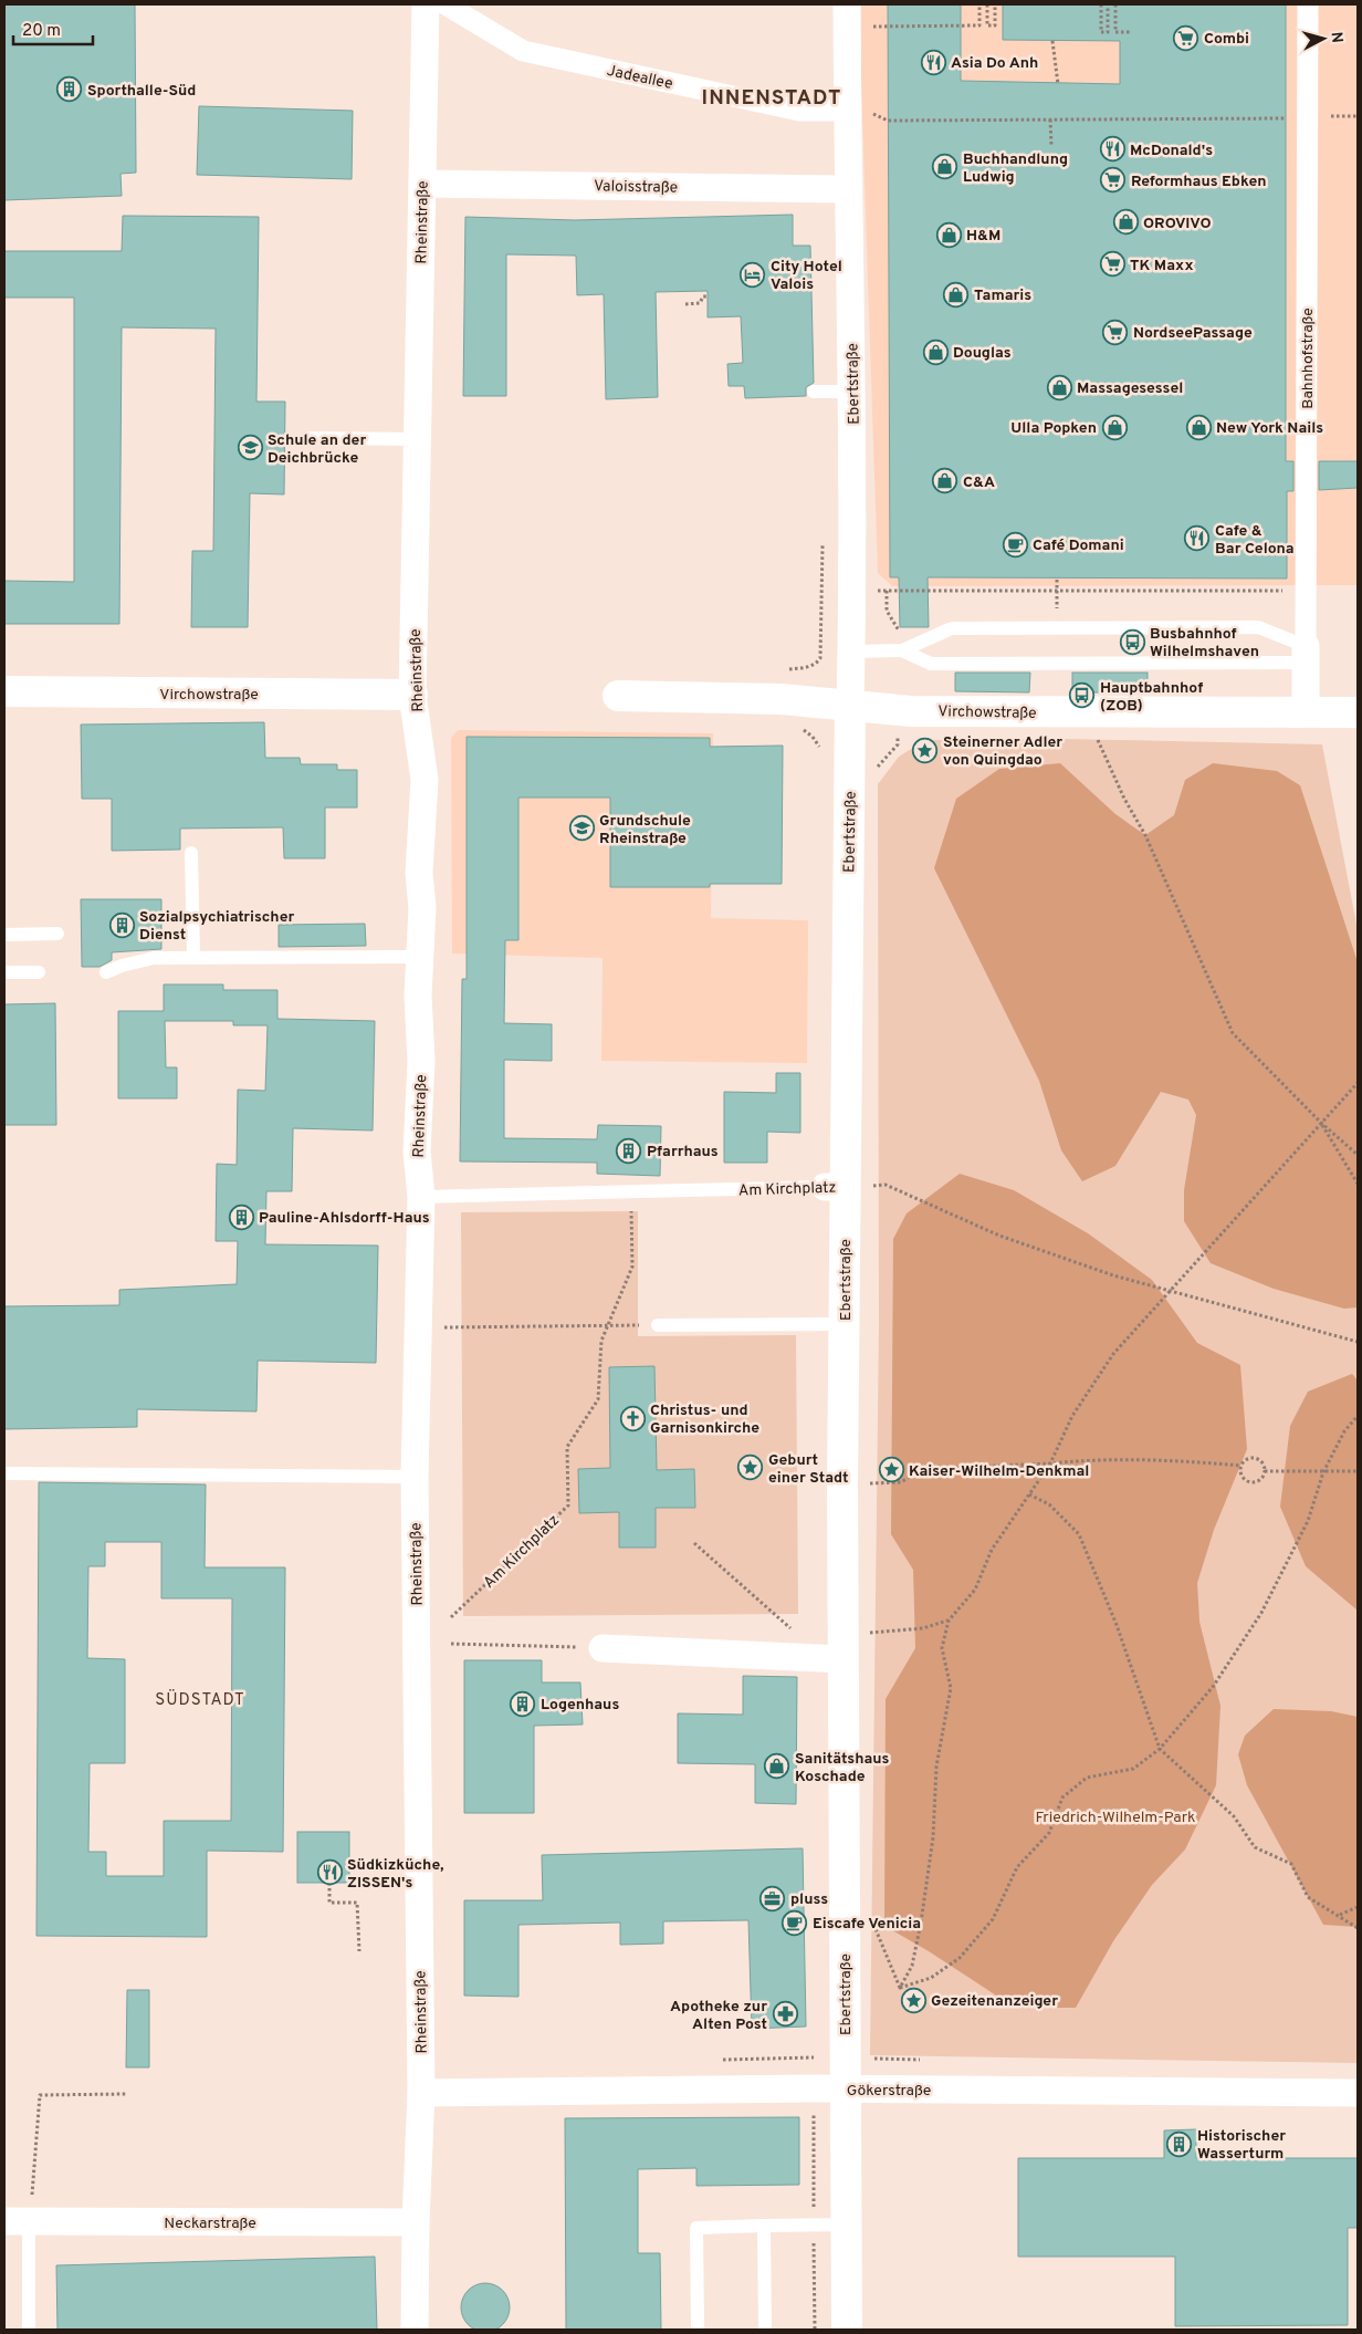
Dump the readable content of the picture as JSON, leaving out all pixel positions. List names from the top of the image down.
{
  "streets": {
    "street": [
      "Jadeallee",
      "Valoisstraße",
      "Rheinstraße",
      "Bahnhofstraße",
      "Ebertstraße",
      "Virchowstraße",
      "Gökerstraße",
      "Neckarstraße"
    ],
    "lane": ["Am Kirchplatz"]
  },
  "crossings": [
    ["Jadeallee", "Ebertstraße"],
    ["Valoisstraße", "Rheinstraße"],
    ["Valoisstraße", "Ebertstraße"],
    ["Rheinstraße", "Virchowstraße"],
    ["Rheinstraße", "Am Kirchplatz"],
    ["Rheinstraße", "Gökerstraße"],
    ["Rheinstraße", "Neckarstraße"],
    ["Bahnhofstraße", "Virchowstraße"],
    ["Ebertstraße", "Virchowstraße"],
    ["Ebertstraße", "Am Kirchplatz"],
    ["Ebertstraße", "Gökerstraße"]
  ],
  "districts": ["INNENSTADT", "SÜDSTADT"],
  "parks": ["Friedrich-Wilhelm-Park"],
  "places": {
    "supermarket": [
      "Combi",
      "Reformhaus Ebken",
      "TK Maxx",
      "NordseePassage"
    ],
    "restaurant": [
      "Asia Do Anh",
      "McDonald's",
      "Cafe & Bar Celona",
      "Südkizküche, ZISSEN's"
    ],
    "building": [
      "Sporthalle-Süd",
      "Sozialpsychiatrischer Dienst",
      "Pfarrhaus",
      "Pauline-Ahlsdorff-Haus",
      "Logenhaus",
      "Historischer Wasserturm"
    ],
    "shop": [
      "Buchhandlung Ludwig",
      "OROVIVO",
      "H&M",
      "Tamaris",
      "Douglas",
      "Massagesessel",
      "Ulla Popken",
      "New York Nails",
      "C&A",
      "Sanitätshaus Koschade"
    ],
    "hotel": ["City Hotel Valois"],
    "school or university": ["Schule an der Deichbrücke", "Grundschule Rheinstraße"],
    "cafe": ["Café Domani", "Eiscafe Venicia"],
    "bus stop": ["Busbahnhof Wilhelmshaven", "Hauptbahnhof (ZOB)"],
    "place": [
      "Steinerner Adler von Quingdao",
      "Geburt einer Stadt",
      "Kaiser-Wilhelm-Denkmal",
      "Gezeitenanzeiger"
    ],
    "church": ["Christus- und Garnisonkirche"],
    "office": ["pluss"],
    "pharmacy": ["Apotheke zur Alten Post"]
  },
  "scale_bar": "20 m",
  "north": "right"
}
